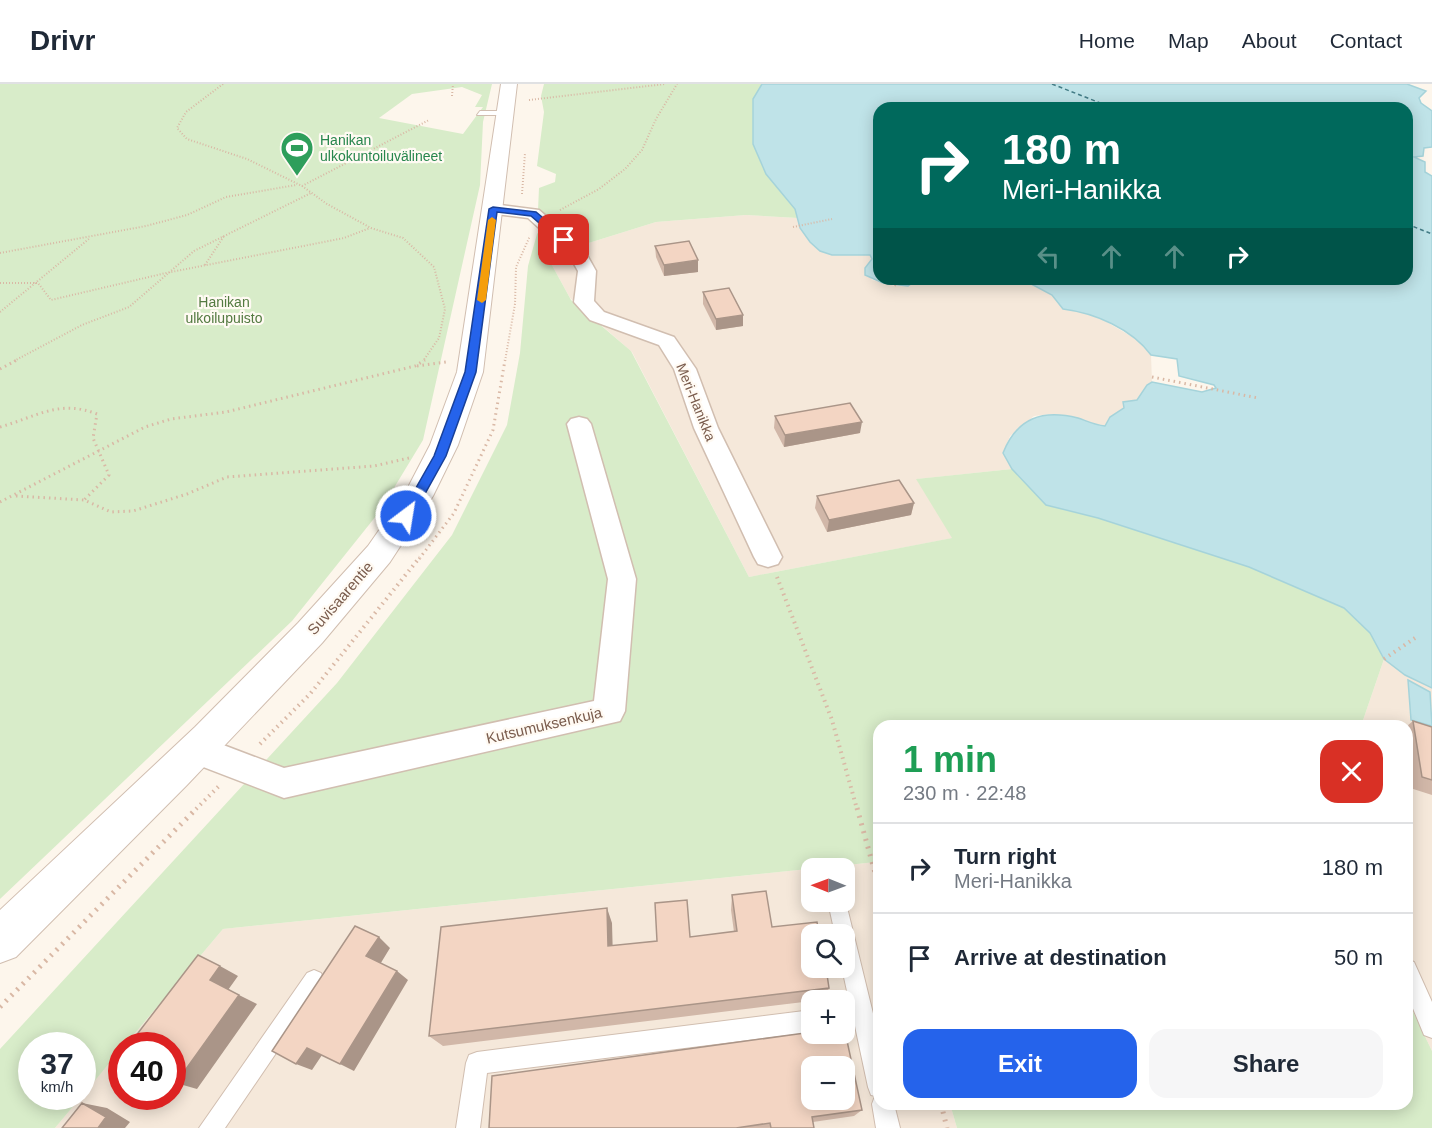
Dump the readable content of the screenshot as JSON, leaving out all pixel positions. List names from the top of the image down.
{
  "streets": {
    "street": ["Meri-Hanikka", "Suvisaarentie", "Kutsumuksenkuja"]
  },
  "crossings": [
    ["Suvisaarentie", "Kutsumuksenkuja"]
  ],
  "parks": ["Hanikan ulkoilupuisto"],
  "places": {
    "sports": ["Hanikan ulkokuntoiluvälineet"]
  },
  "north": "left",
  "page": {
    "header": "Drivr",
    "nav": [
      "Home",
      "Map",
      "About",
      "Contact"
    ],
    "turn": ["180 m", "Meri-Hanikka"],
    "heading": ["1 min", "230 m · 22:48"],
    "list": [
      {
        "name": "Turn right",
        "note": "Meri-Hanikka",
        "value": "180 m"
      },
      {
        "name": "Arrive at destination",
        "value": "50 m"
      }
    ],
    "map_buttons": ["+", "−"],
    "buttons": ["Exit", "Share"],
    "speed": "37 km/h",
    "limit": "40"
  }
}
